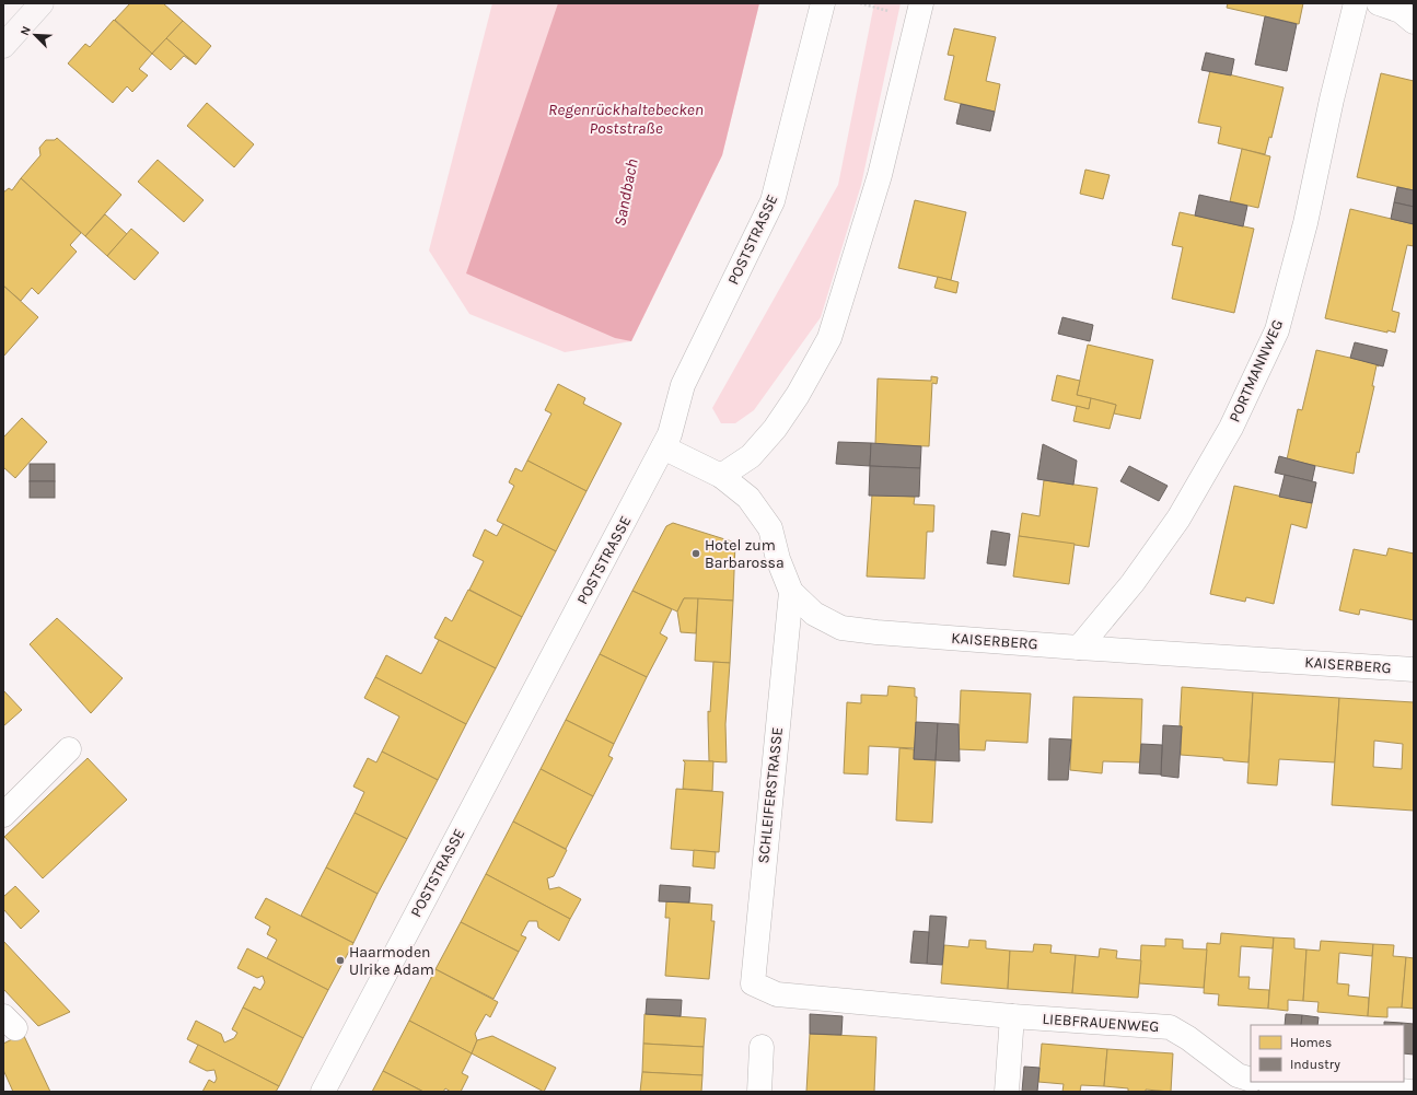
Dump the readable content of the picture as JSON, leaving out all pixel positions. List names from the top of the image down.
{
  "streets": {
    "street": [
      "POSTSTRASSE",
      "PORTMANNWEG",
      "KAISERBERG",
      "SCHLEIFERSTRASSE",
      "LIEBFRAUENWEG"
    ]
  },
  "crossings": [
    ["POSTSTRASSE", "KAISERBERG"],
    ["PORTMANNWEG", "KAISERBERG"],
    ["KAISERBERG", "SCHLEIFERSTRASSE"],
    ["SCHLEIFERSTRASSE", "LIEBFRAUENWEG"]
  ],
  "water": ["Regenrückhaltebecken Poststraße", "Sandbach"],
  "places": ["Hotel zum Barbarossa", "Haarmoden Ulrike Adam"],
  "legend": ["Homes", "Industry"],
  "north": "top left"
}
